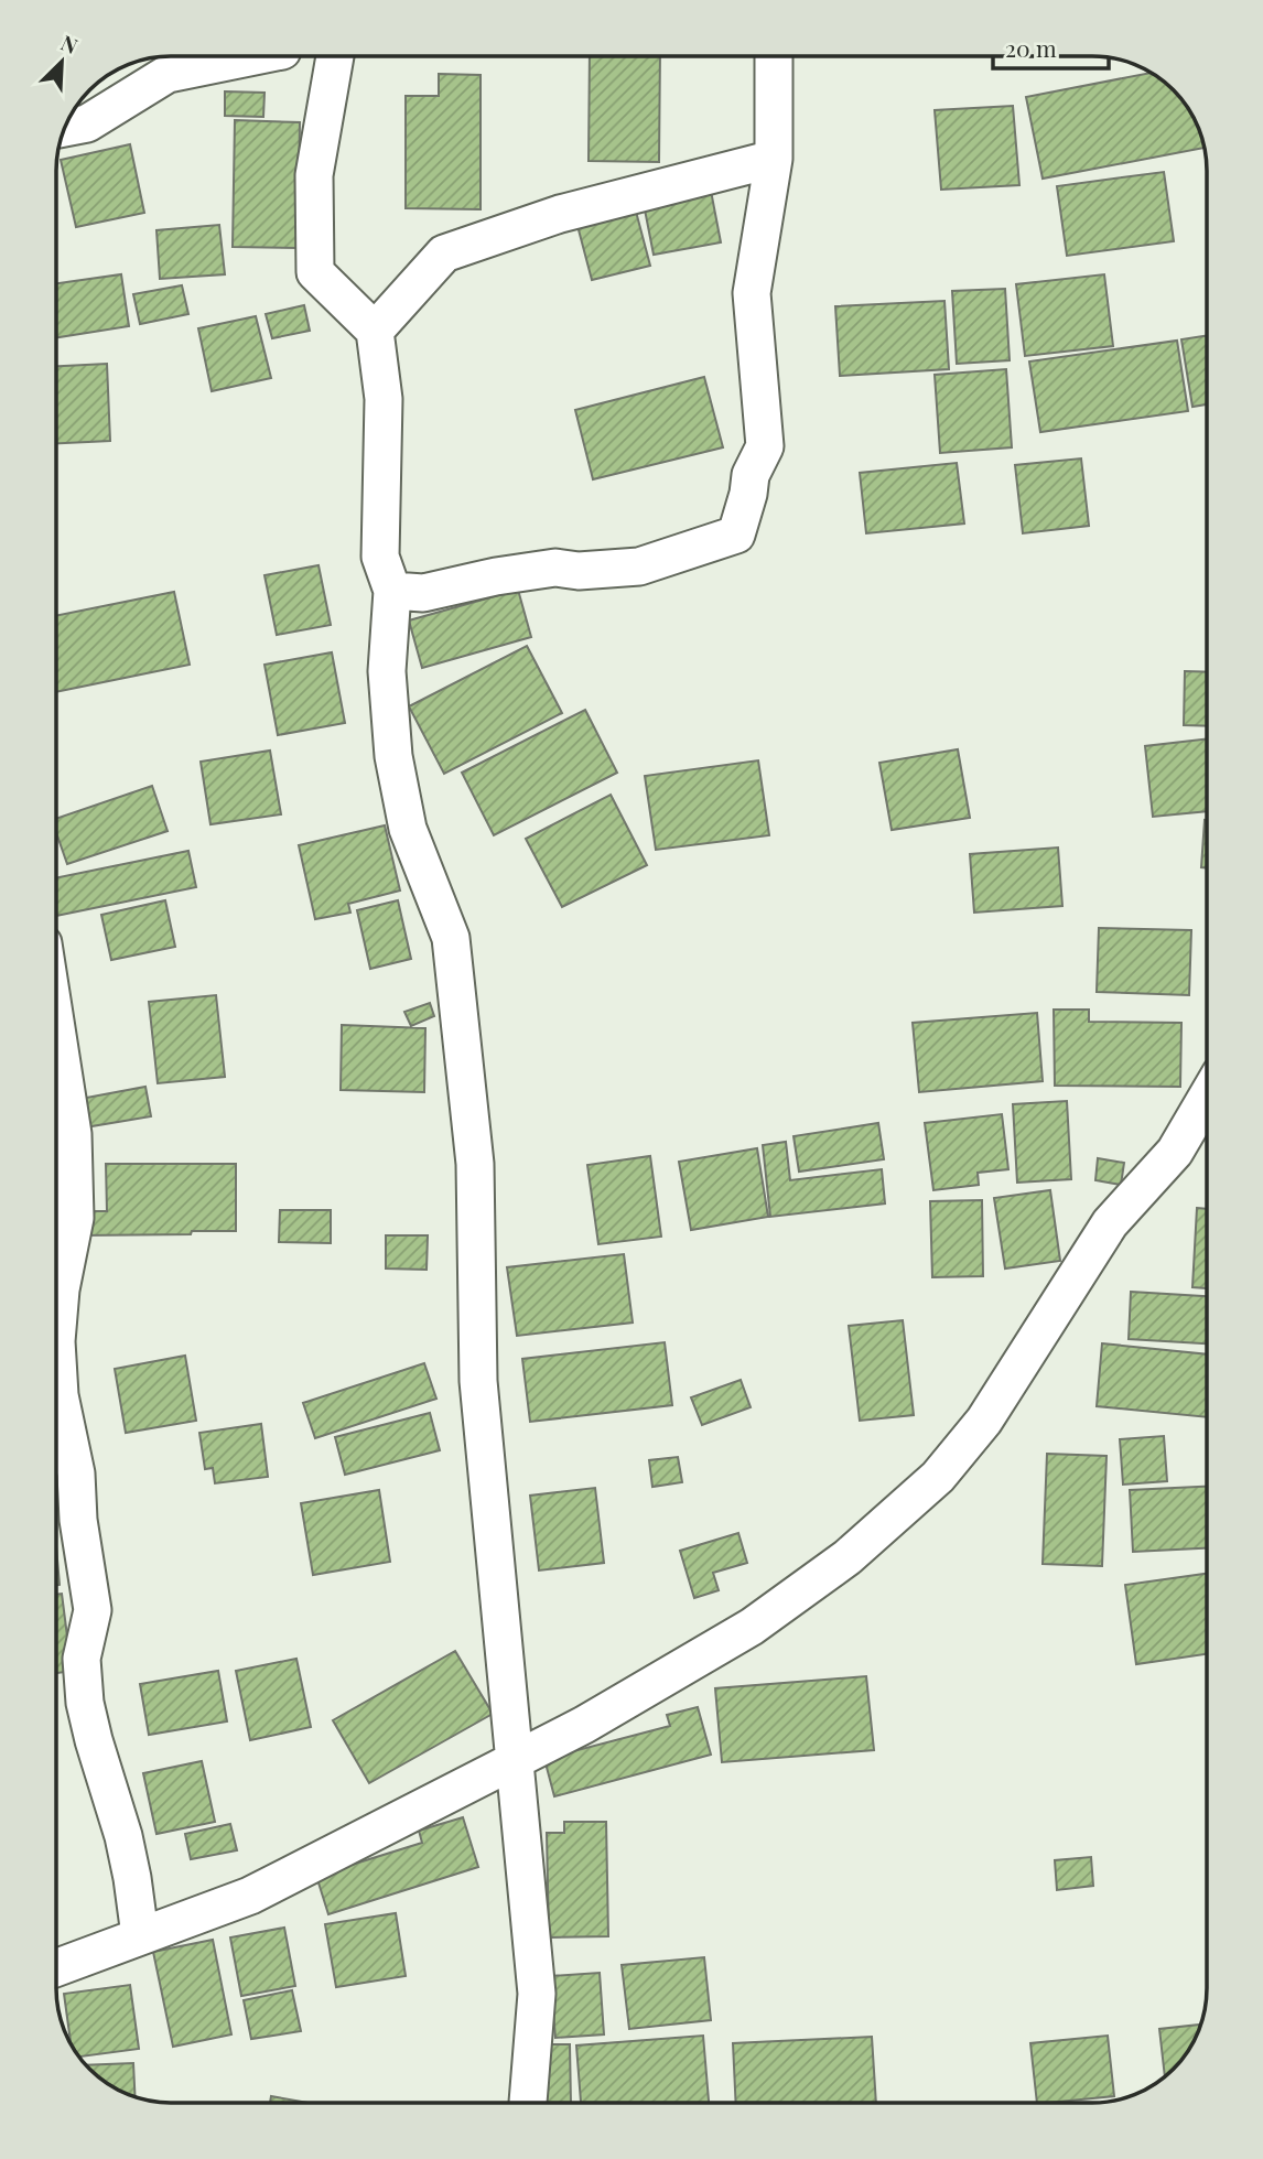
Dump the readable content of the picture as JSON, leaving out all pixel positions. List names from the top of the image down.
{
  "scale_bar": "20 m",
  "north": "top right"
}
